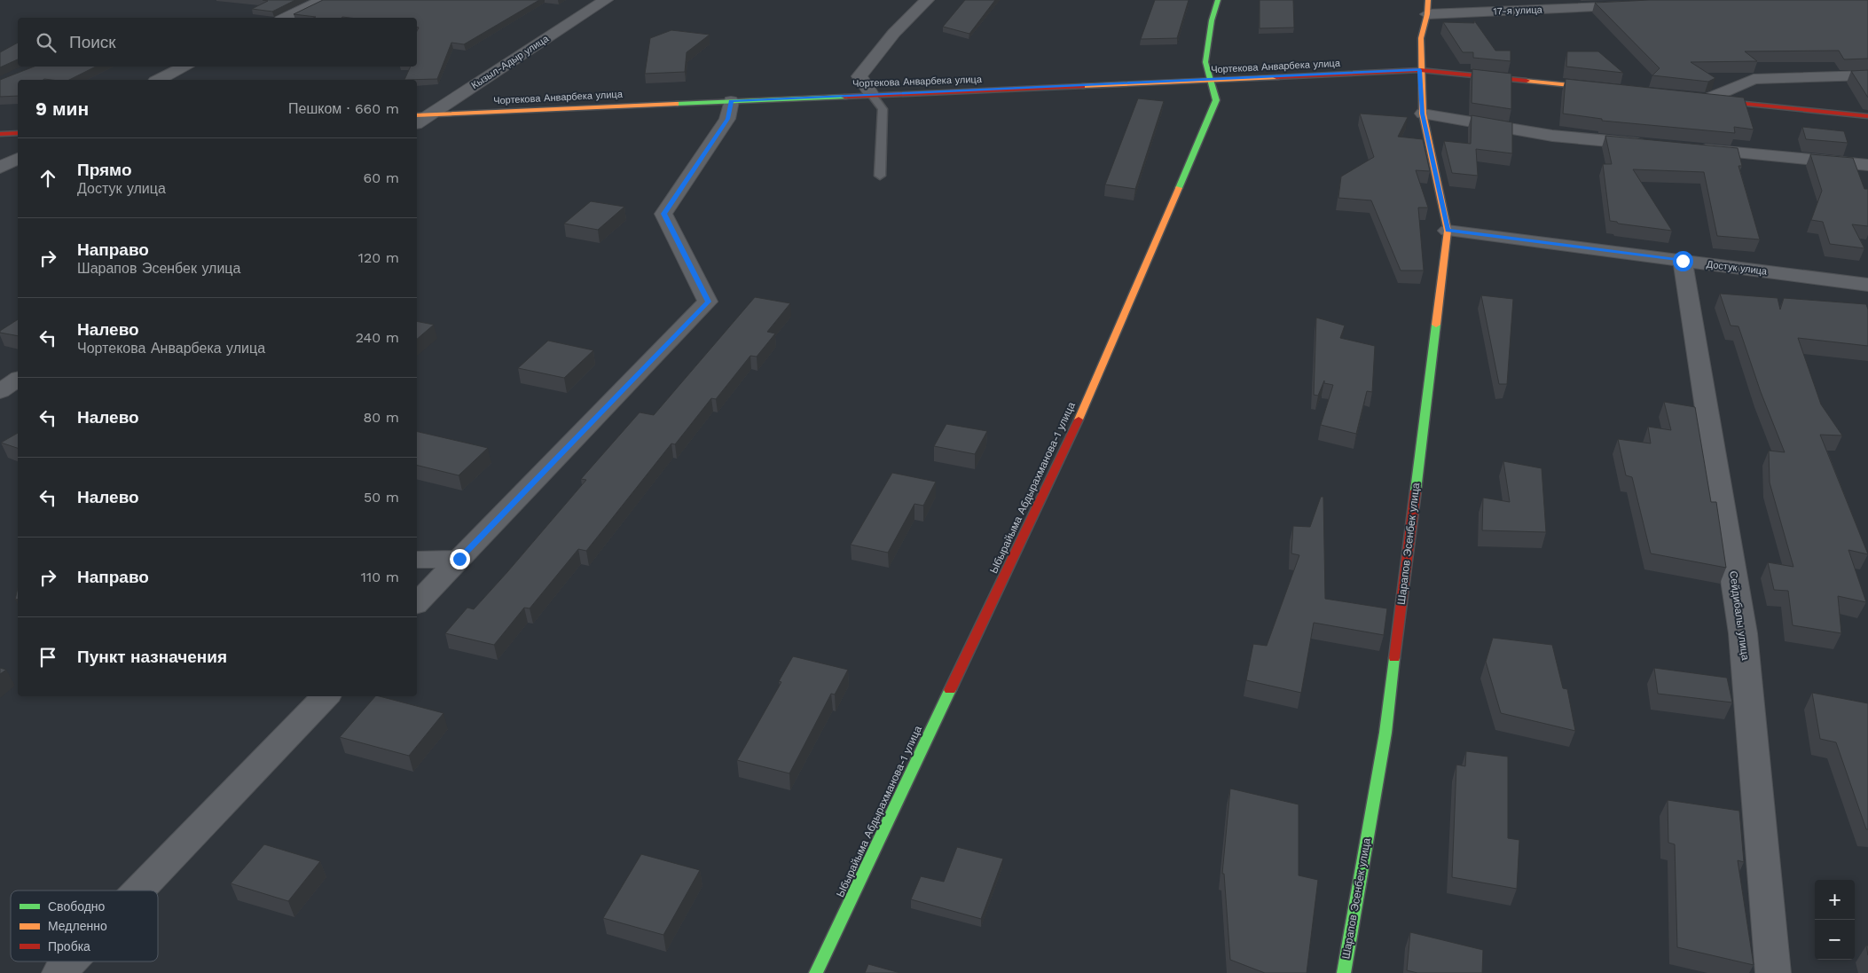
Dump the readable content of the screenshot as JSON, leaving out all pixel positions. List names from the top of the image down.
{
  "streets": {
    "street": [
      "17-я улица",
      "Кызыл-Адыр улица",
      "Чортекова Анварбека улица",
      "Достук улица",
      "Ыбырайыма Абдырахманова-1 улица",
      "Шарапов Эсенбек улица",
      "Сейдибалы улица"
    ]
  },
  "crossings": [
    ["17-я улица", "Шарапов Эсенбек улица"],
    ["Кызыл-Адыр улица", "Чортекова Анварбека улица"],
    ["Чортекова Анварбека улица", "Ыбырайыма Абдырахманова-1 улица"],
    ["Чортекова Анварбека улица", "Шарапов Эсенбек улица"],
    ["Достук улица", "Шарапов Эсенбек улица"],
    ["Достук улица", "Сейдибалы улица"]
  ],
  "legend": ["Свободно", "Медленно", "Пробка"],
  "page": {
    "search": "Поиск",
    "heading": ["9 мин", "Пешком · 660 m"],
    "list": [
      ["Прямо", "Достук улица", "60 m"],
      ["Направо", "Шарапов Эсенбек улица", "120 m"],
      ["Налево", "Чортекова Анварбека улица", "240 m"],
      ["Налево", "80 m"],
      ["Налево", "50 m"],
      ["Направо", "110 m"],
      "Пункт назначения"
    ],
    "map_buttons": ["+", "−"]
  }
}
